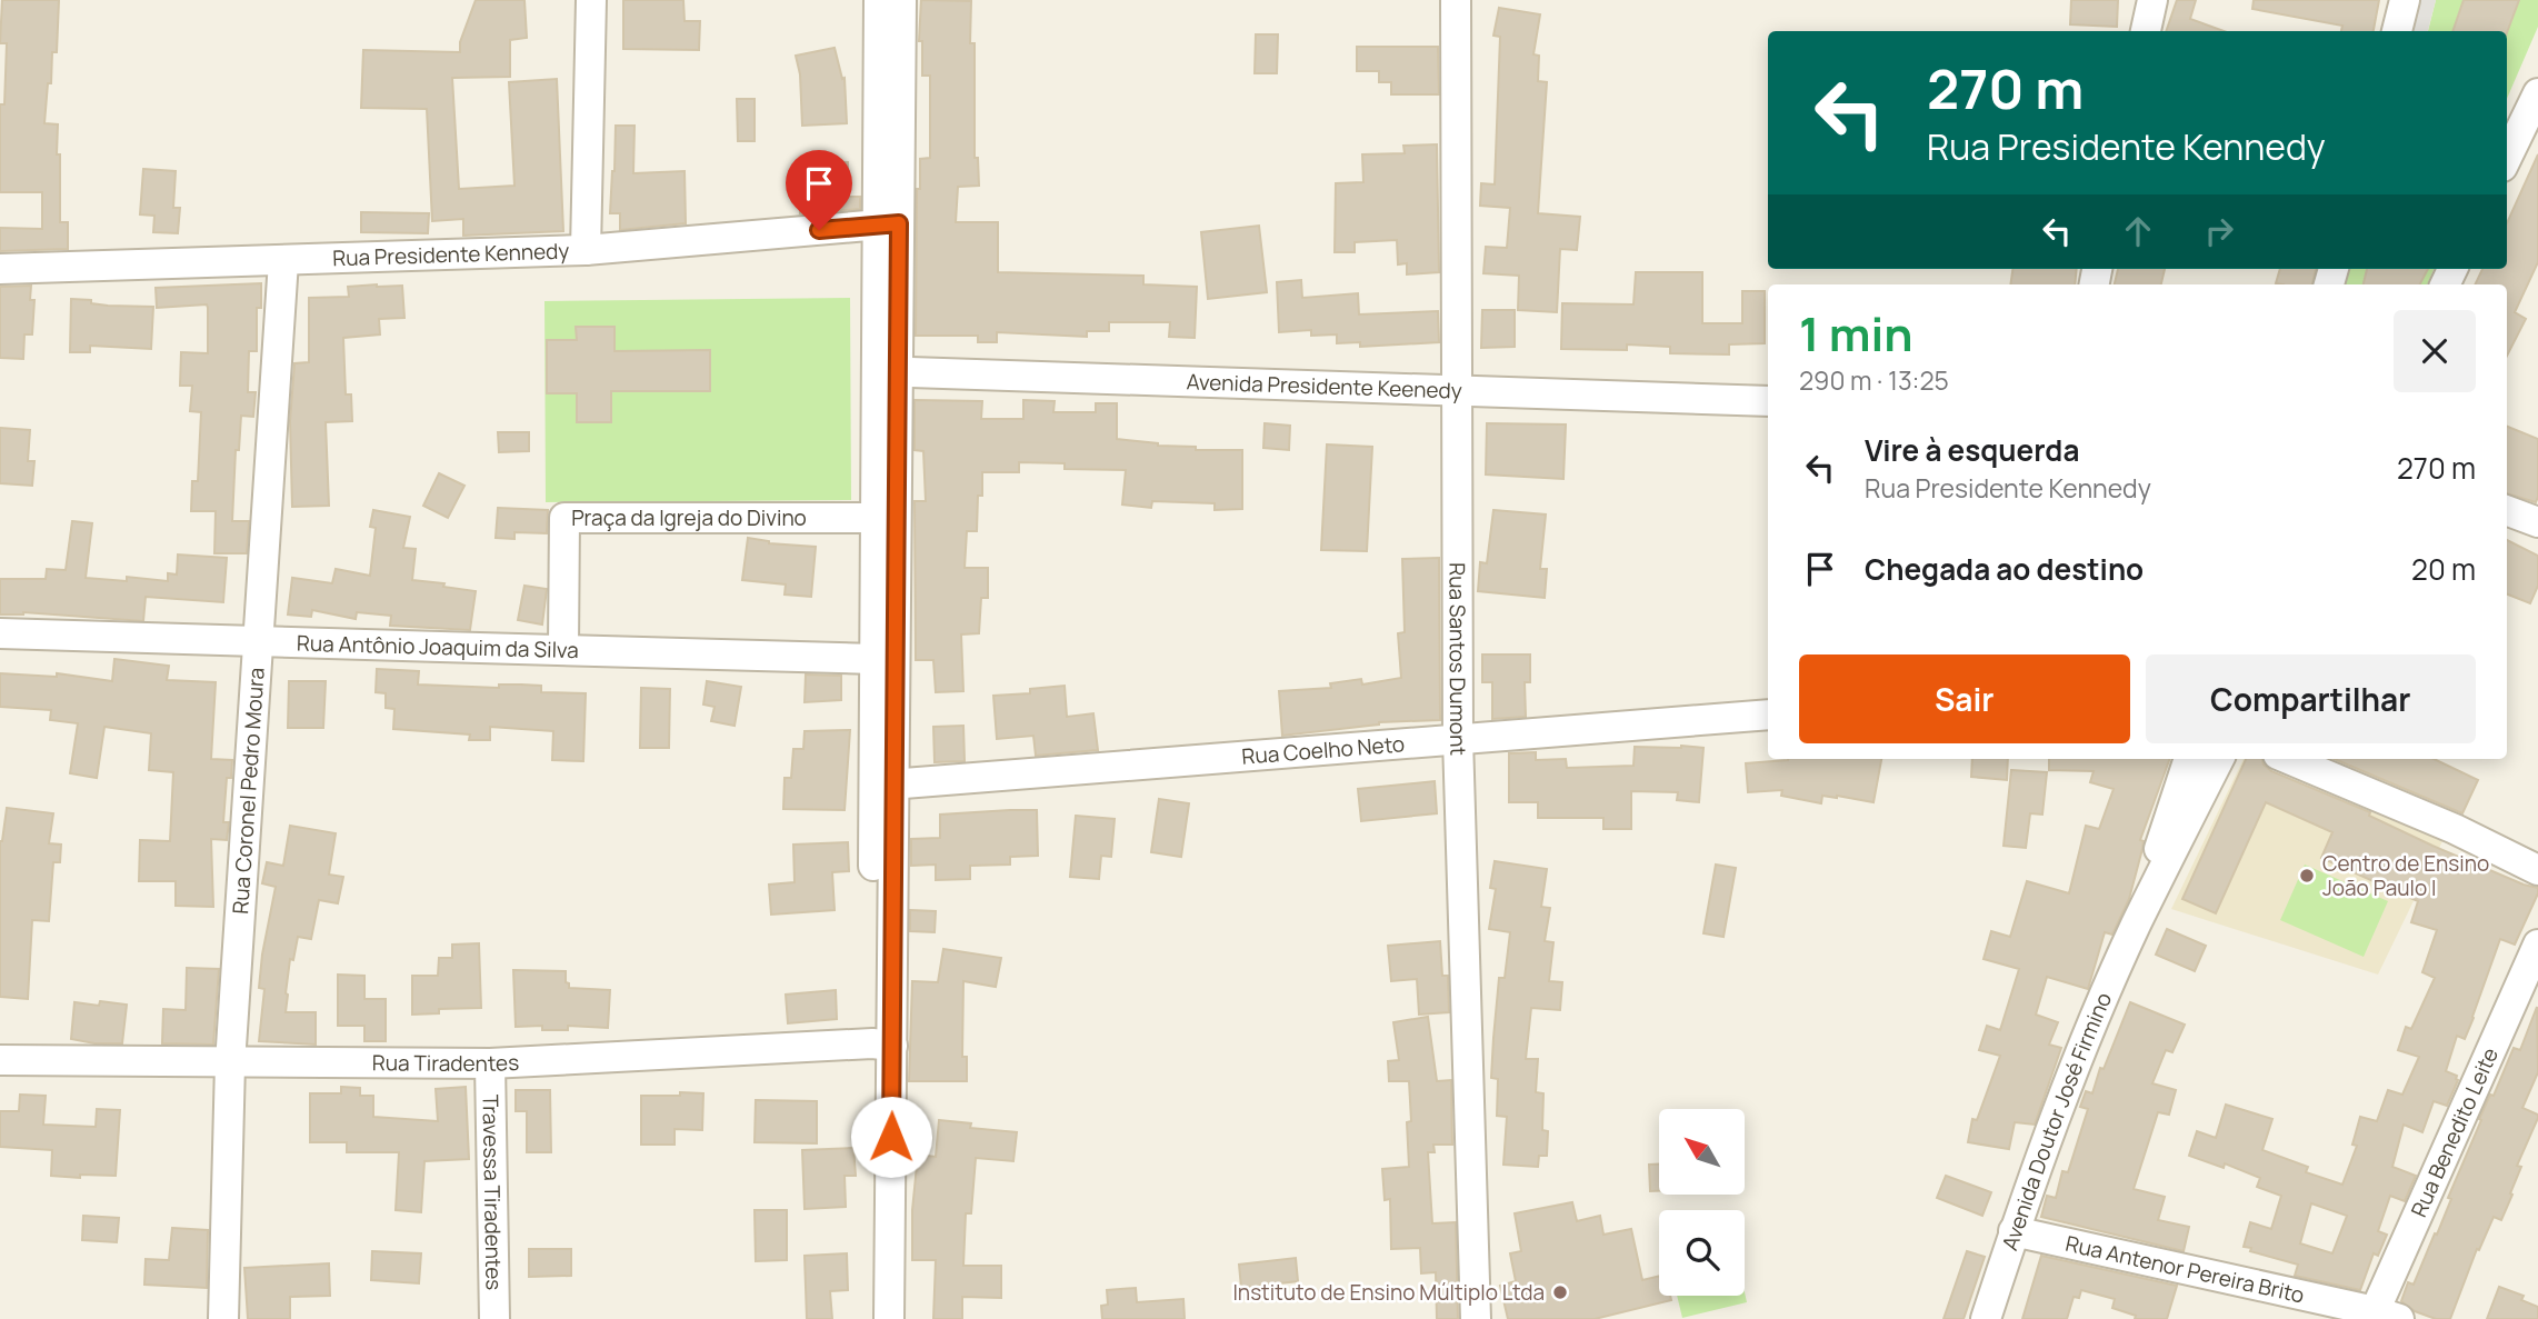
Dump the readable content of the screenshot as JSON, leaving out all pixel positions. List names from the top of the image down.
{
  "streets": {
    "street": [
      "Rua Presidente Kennedy",
      "Avenida Presidente Keenedy",
      "Praça da Igreja do Divino",
      "Rua Antônio Joaquim da Silva",
      "Rua Santos Dumont",
      "Rua Coelho Neto",
      "Rua Coronel Pedro Moura",
      "Rua Tiradentes",
      "Avenida Doutor José Firmino",
      "Rua Benedito Leite",
      "Travessa Tiradentes",
      "Rua Antenor Pereira Brito"
    ]
  },
  "crossings": [
    ["Rua Presidente Kennedy", "Rua Coronel Pedro Moura"],
    ["Avenida Presidente Keenedy", "Rua Santos Dumont"],
    ["Praça da Igreja do Divino", "Rua Antônio Joaquim da Silva"],
    ["Rua Antônio Joaquim da Silva", "Rua Coronel Pedro Moura"],
    ["Rua Santos Dumont", "Rua Coelho Neto"],
    ["Rua Coronel Pedro Moura", "Rua Tiradentes"],
    ["Rua Tiradentes", "Travessa Tiradentes"],
    ["Avenida Doutor José Firmino", "Rua Antenor Pereira Brito"],
    ["Rua Benedito Leite", "Rua Antenor Pereira Brito"]
  ],
  "places": ["Centro de Ensino João Paulo I", "Instituto de Ensino Múltiplo Ltda"],
  "north": "top left",
  "page": {
    "turn": ["270 m", "Rua Presidente Kennedy"],
    "heading": ["1 min", "290 m · 13:25"],
    "list": [
      {
        "name": "Vire à esquerda",
        "note": "Rua Presidente Kennedy",
        "value": "270 m"
      },
      {
        "name": "Chegada ao destino",
        "value": "20 m"
      }
    ],
    "buttons": ["Sair", "Compartilhar"]
  }
}
